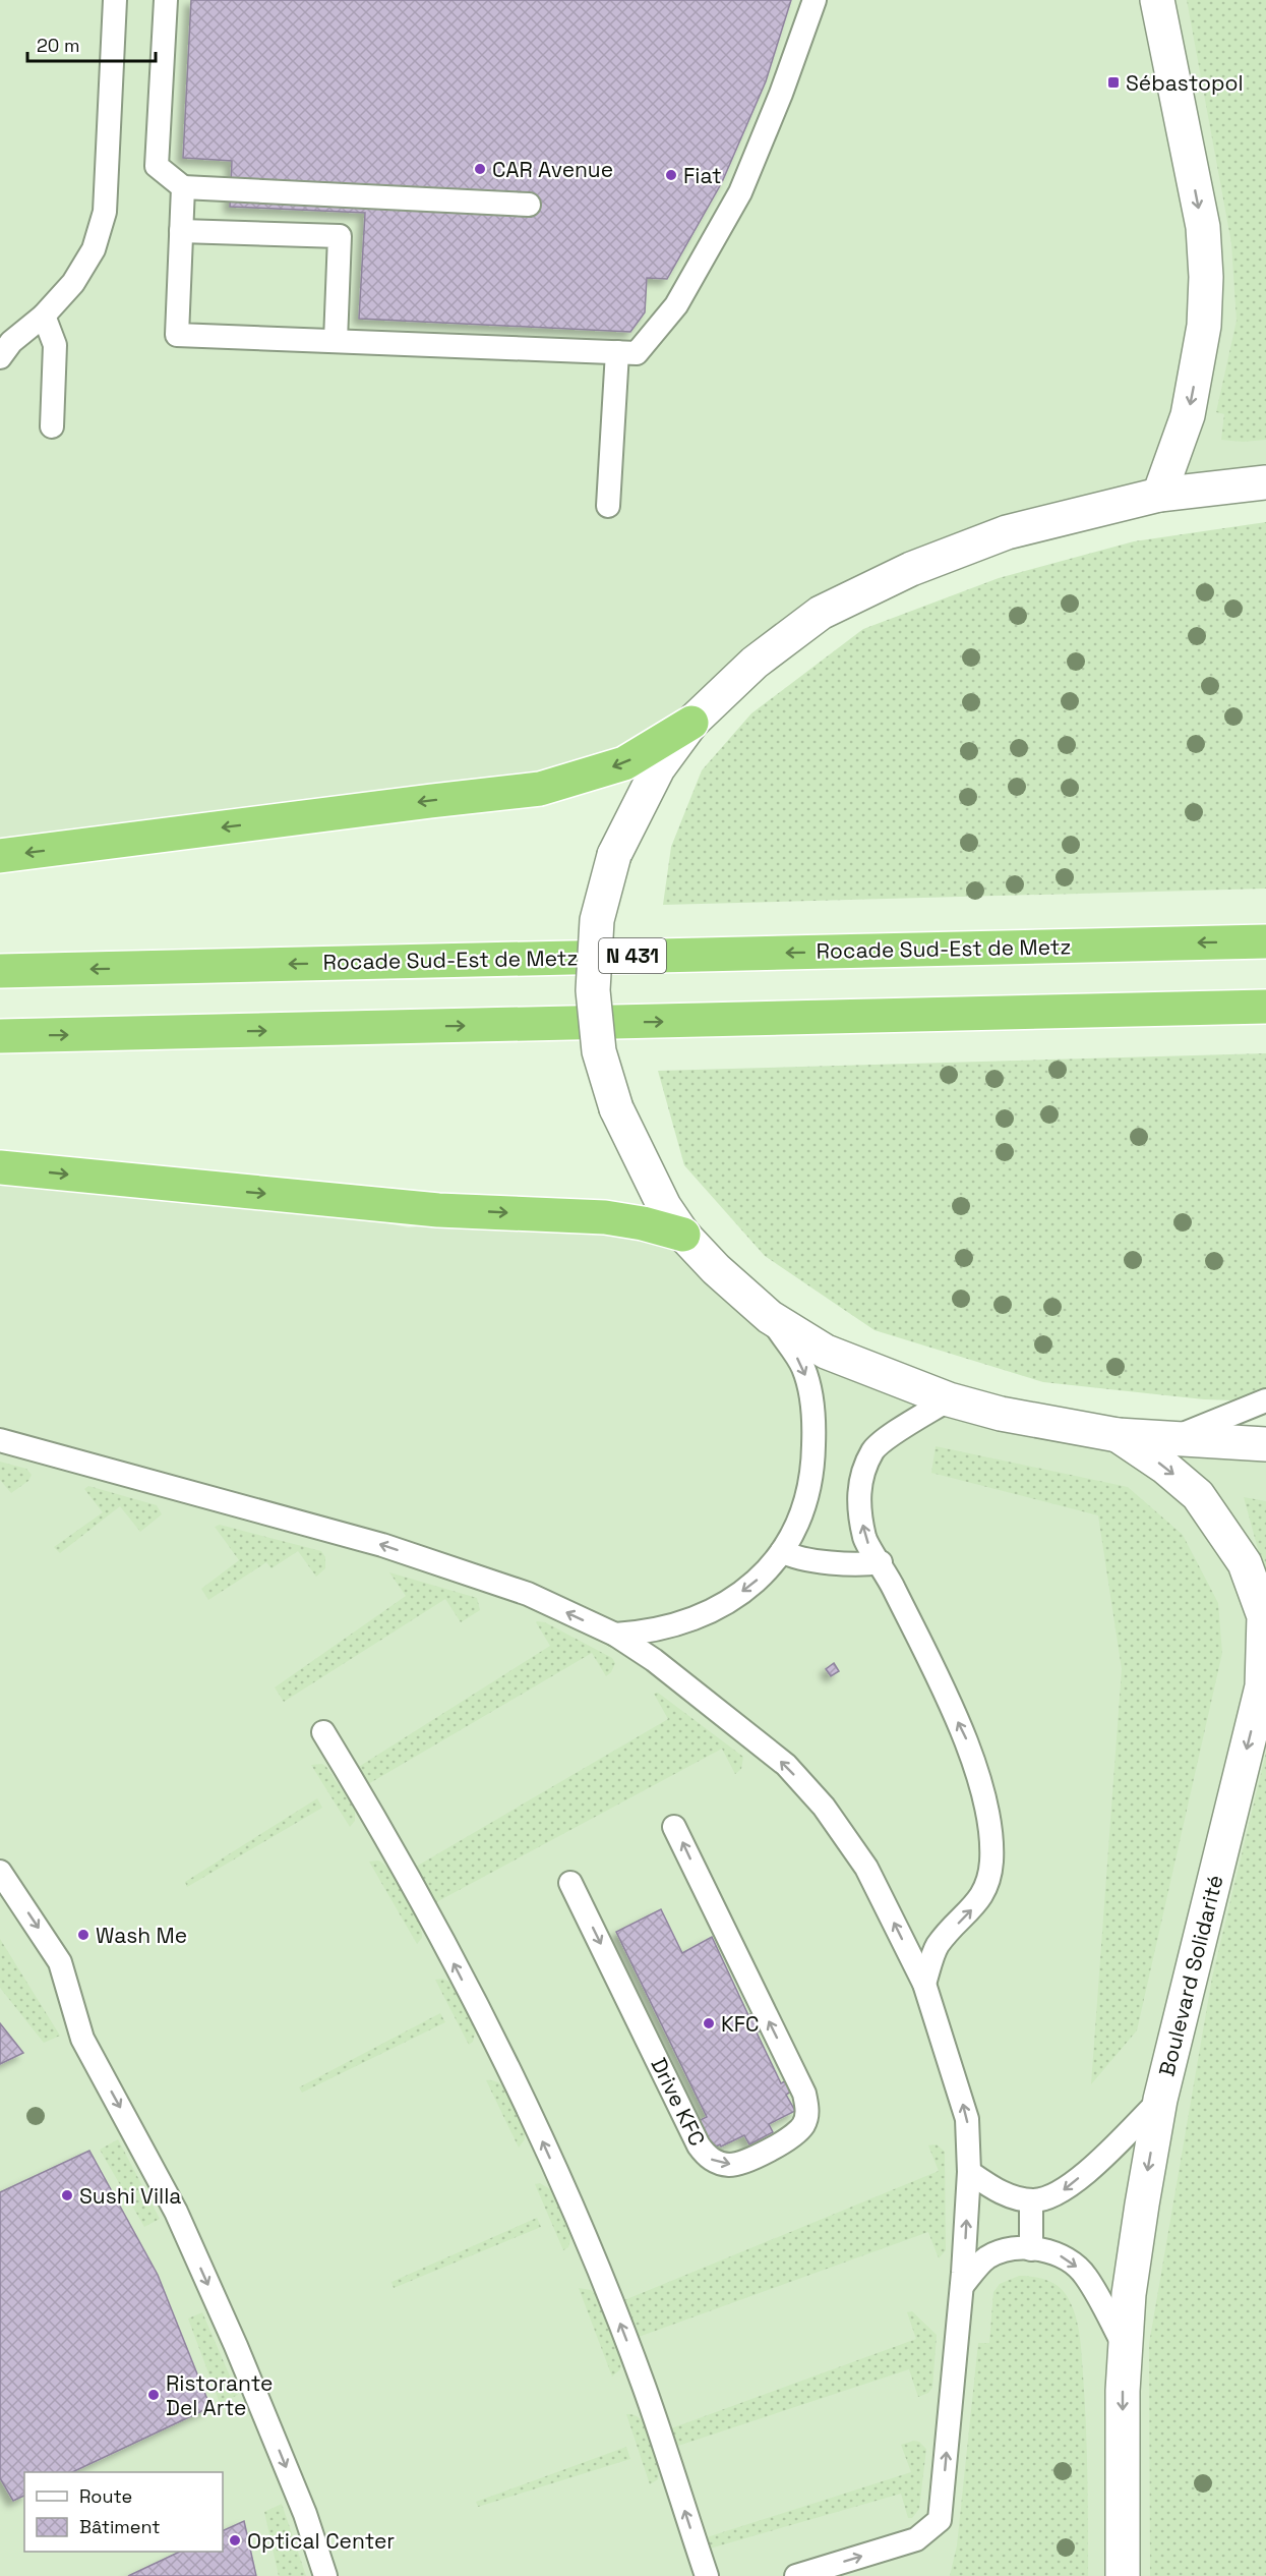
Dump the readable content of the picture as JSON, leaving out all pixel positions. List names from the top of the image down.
{
  "streets": {
    "highway": ["Rocade Sud-Est de Metz", "N 431"],
    "main road": ["Boulevard Solidarité"],
    "lane": ["Drive KFC"]
  },
  "one_way": ["Boulevard Solidarité"],
  "places": {
    "transit": ["Sébastopol"],
    "other": [
      "CAR Avenue",
      "Fiat",
      "Wash Me",
      "KFC",
      "Sushi Villa",
      "Ristorante Del Arte",
      "Optical Center"
    ]
  },
  "legend": ["Route", "Bâtiment"],
  "scale_bar": "20 m"
}
